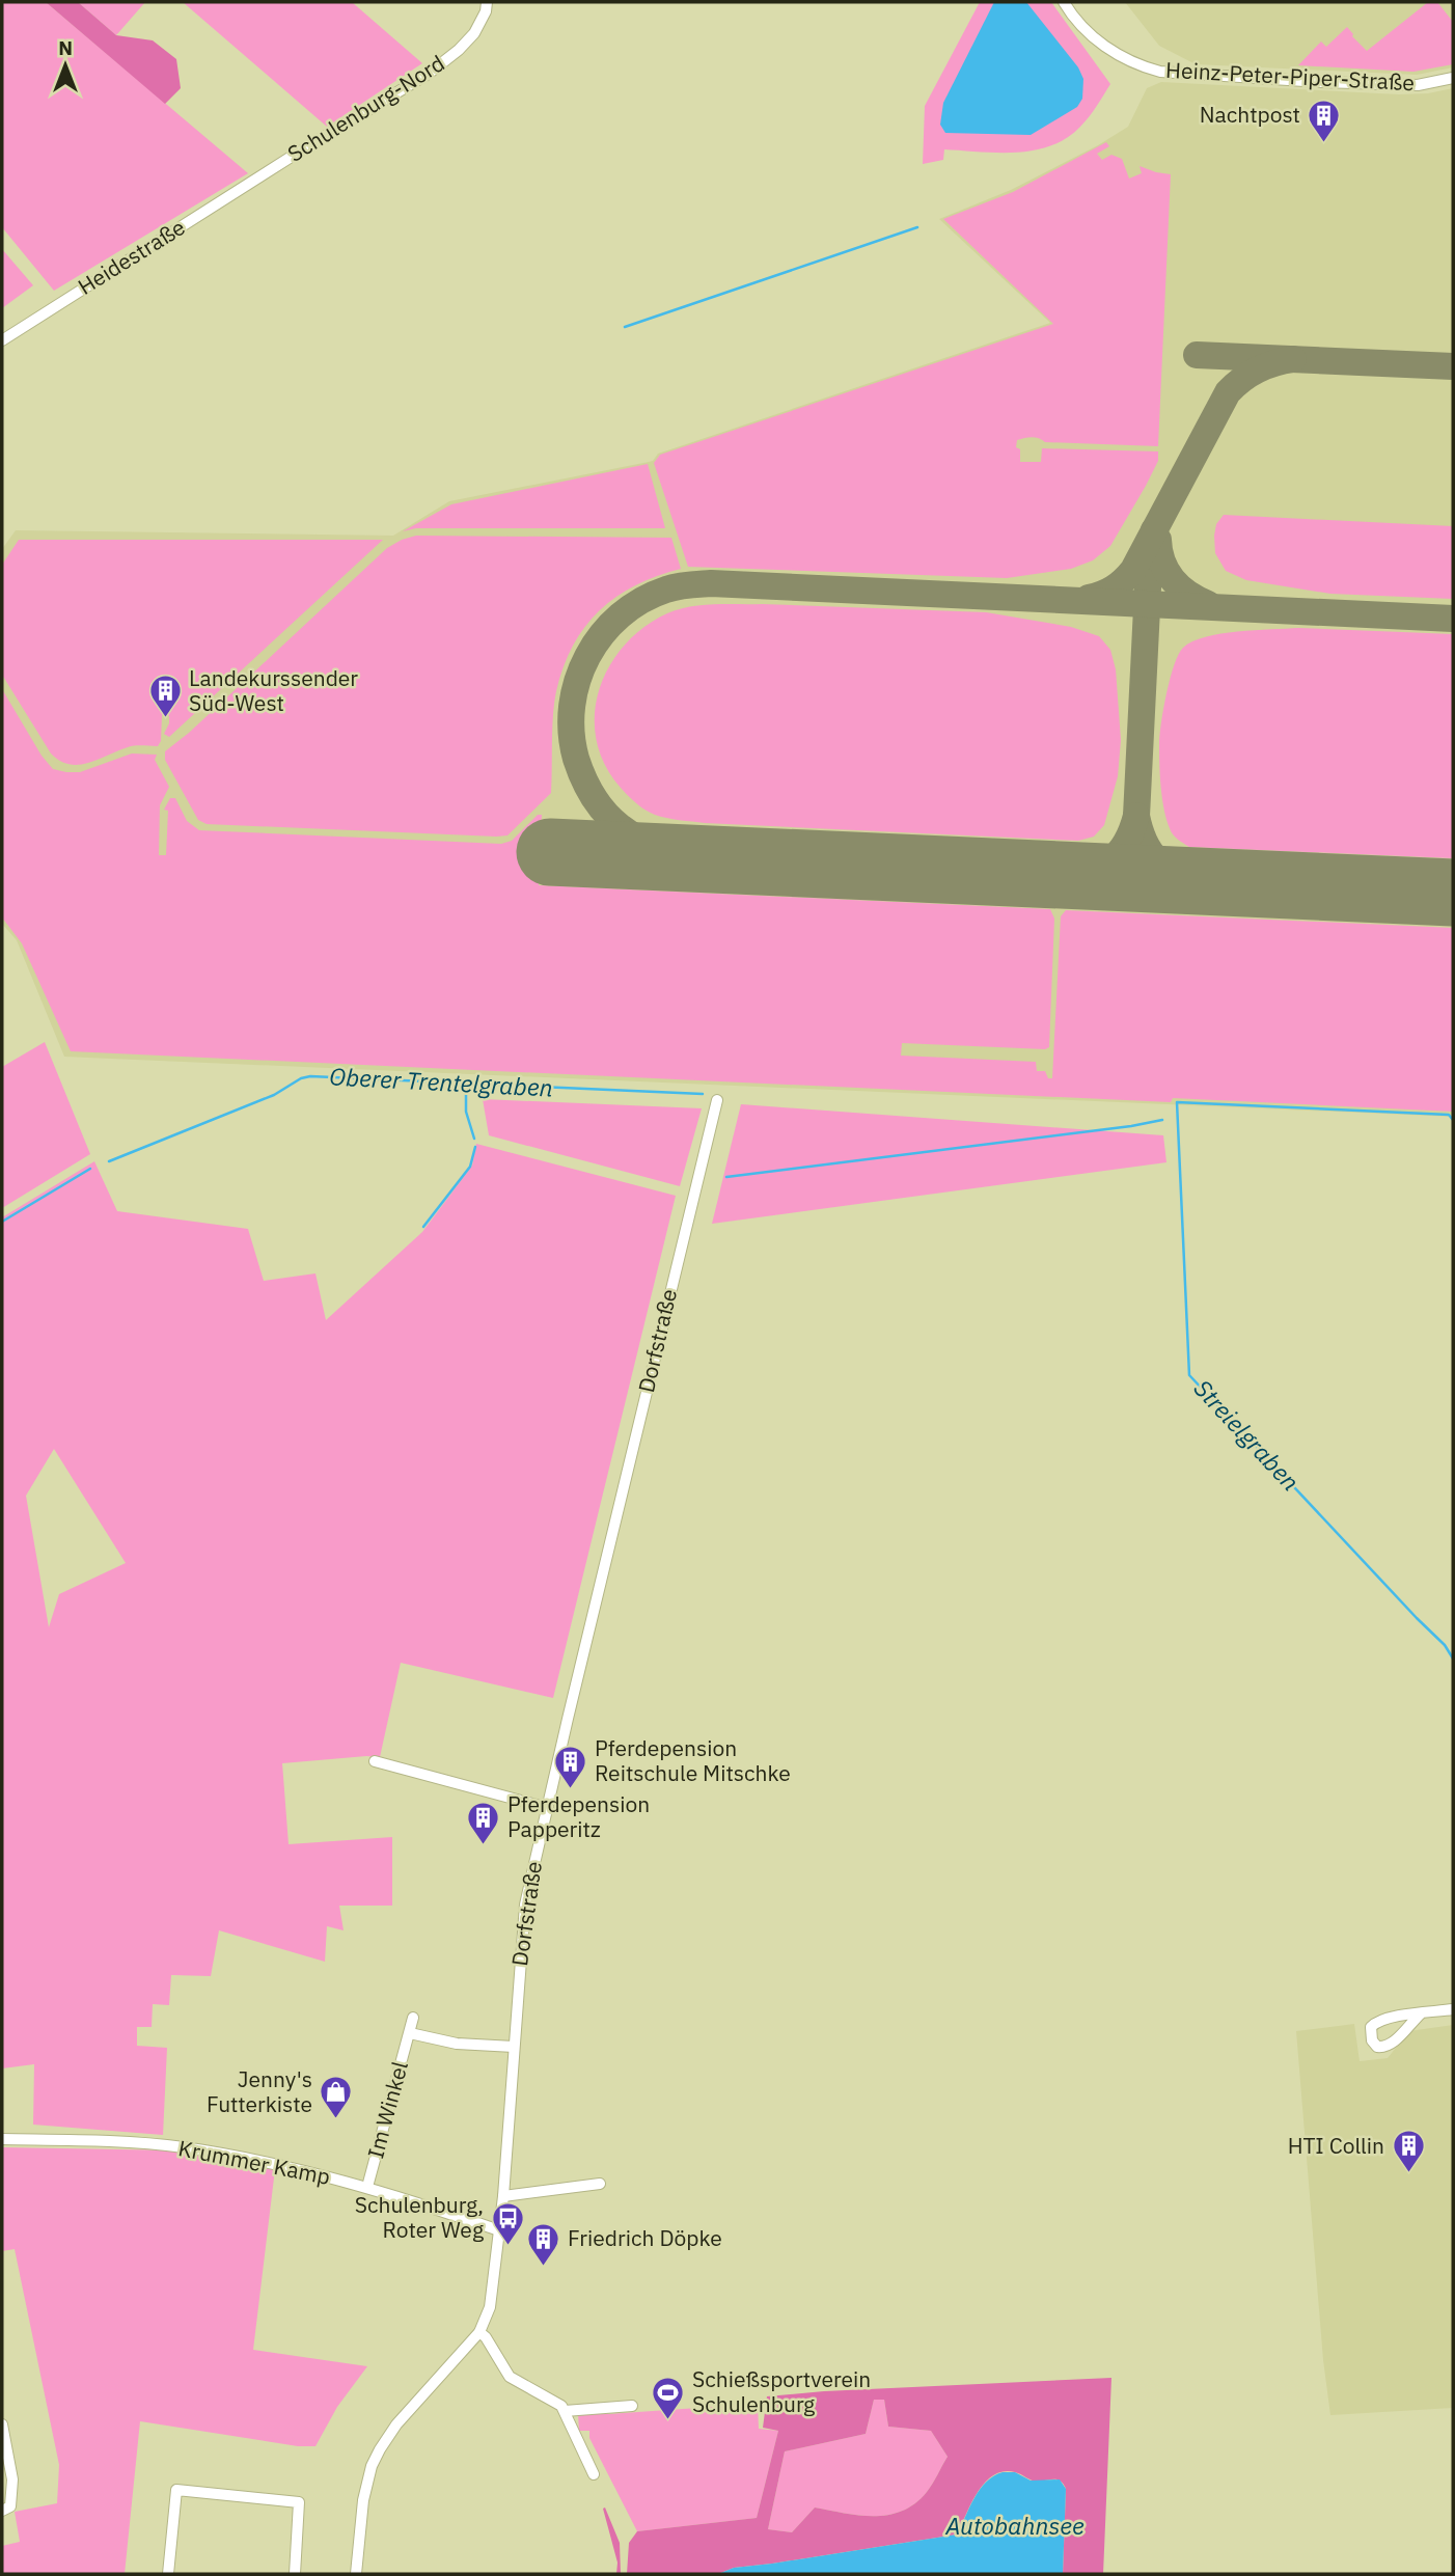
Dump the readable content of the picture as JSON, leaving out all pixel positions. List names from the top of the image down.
{
  "streets": {
    "street": [
      "Heinz-Peter-Piper-Straße",
      "Schulenburg-Nord",
      "Heidestraße",
      "Dorfstraße",
      "Im Winkel",
      "Krummer Kamp"
    ]
  },
  "crossings": [
    ["Schulenburg-Nord", "Heidestraße"],
    ["Dorfstraße", "Im Winkel"],
    ["Dorfstraße", "Krummer Kamp"],
    ["Im Winkel", "Krummer Kamp"]
  ],
  "water": ["Oberer Trentelgraben", "Streielgraben", "Autobahnsee"],
  "places": {
    "building": [
      "Nachtpost",
      "Landekurssender Süd-West",
      "Pferdepension Reitschule Mitschke",
      "Pferdepension Papperitz",
      "HTI Collin",
      "Friedrich Döpke"
    ],
    "shop": ["Jenny's Futterkiste"],
    "bus stop": ["Schulenburg, Roter Weg"],
    "sports": ["Schießsportverein Schulenburg"]
  },
  "north": "top"
}
